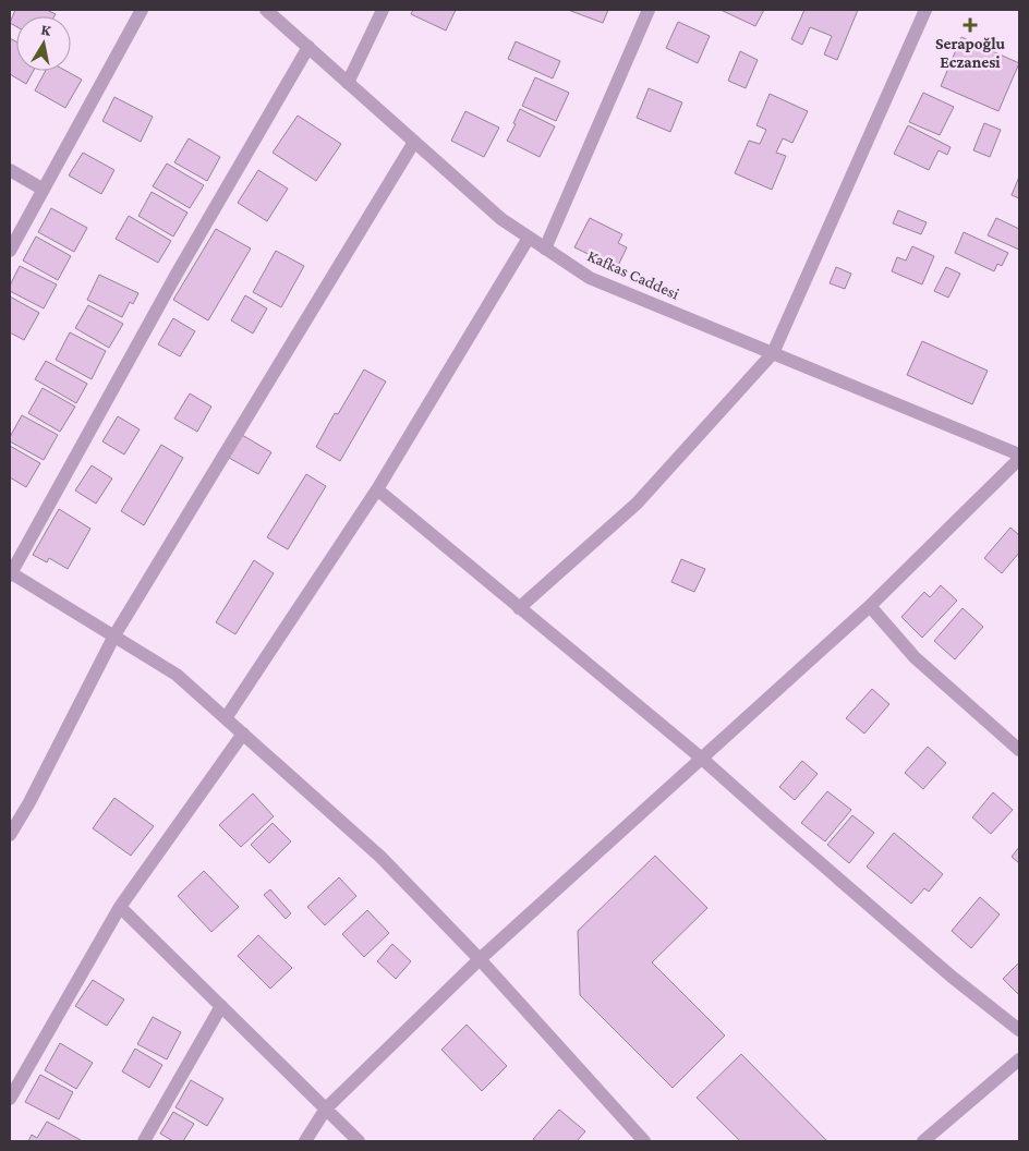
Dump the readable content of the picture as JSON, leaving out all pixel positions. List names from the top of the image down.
{
  "streets": {
    "street": ["Kafkas Caddesi"]
  },
  "places": {
    "health": ["Serapoğlu Eczanesi"]
  },
  "north": "top"
}
